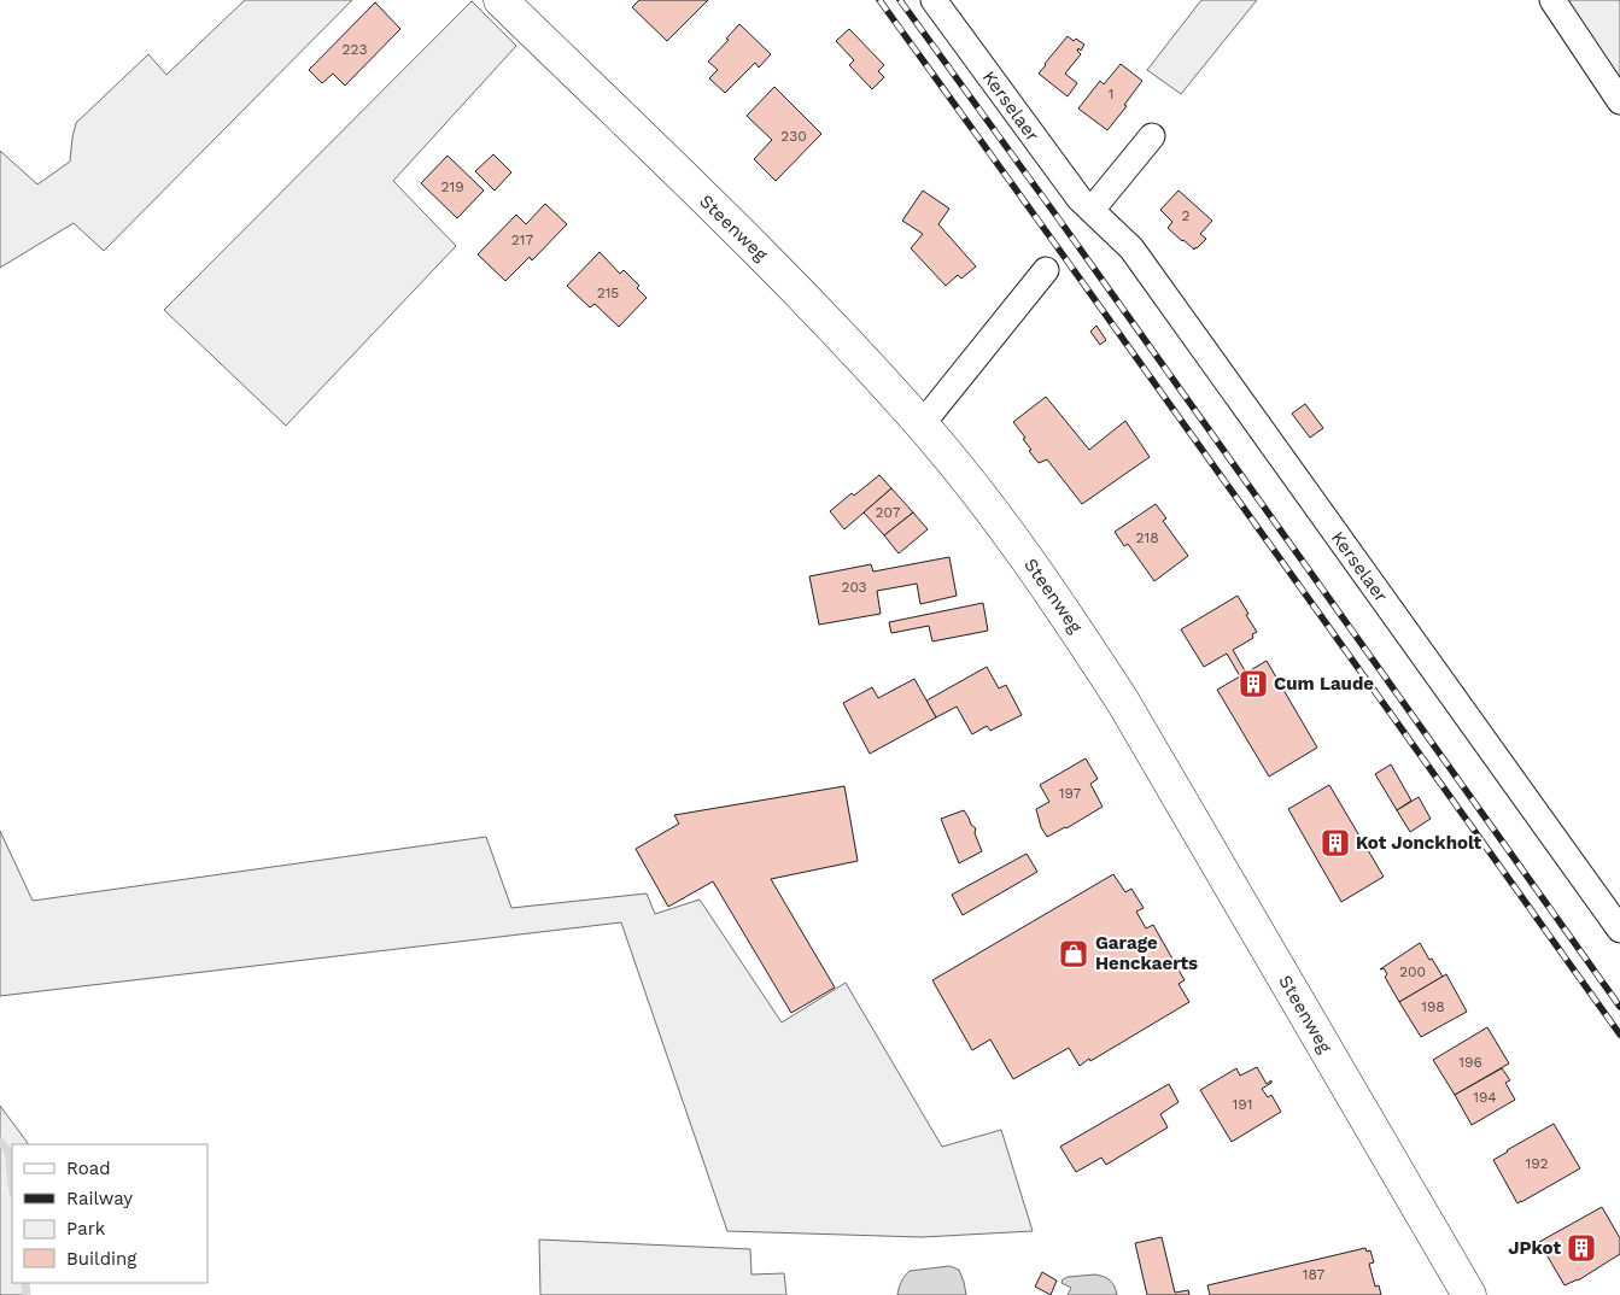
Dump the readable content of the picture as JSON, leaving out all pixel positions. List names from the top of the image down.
{
  "streets": {
    "main road": ["Steenweg"],
    "street": ["Kerselaer"]
  },
  "places": {
    "building": ["Cum Laude", "Kot Jonckholt", "JPkot"],
    "shop": ["Garage Henckaerts"]
  },
  "house_numbers": [
    "223",
    "1",
    "230",
    "219",
    "2",
    "217",
    "215",
    "207",
    "218",
    "203",
    "197",
    "200",
    "198",
    "196",
    "194",
    "191",
    "192",
    "187"
  ],
  "legend": [
    "Road",
    "Railway",
    "Park",
    "Building"
  ]
}
